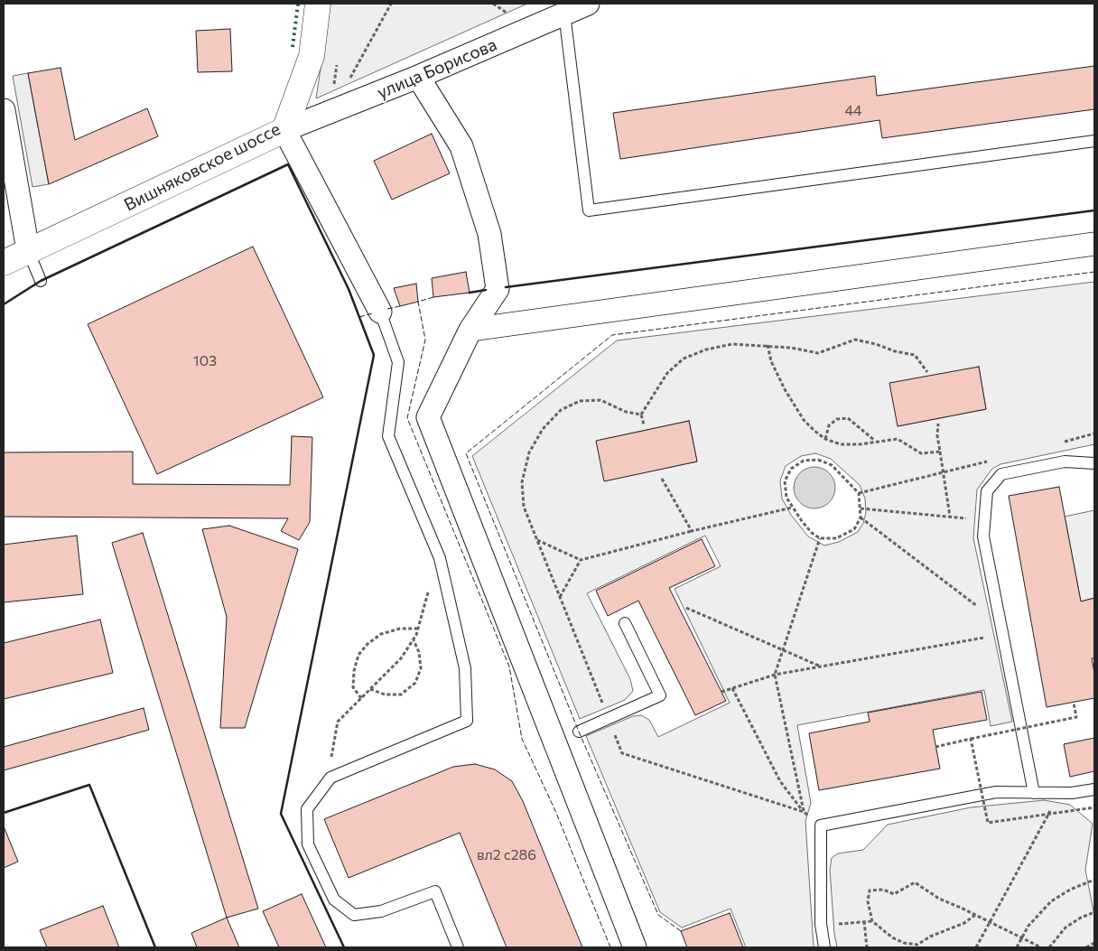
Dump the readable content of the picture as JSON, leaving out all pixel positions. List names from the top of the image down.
{
  "streets": {
    "street": ["улица Борисова", "Вишняковское шоссе"]
  },
  "crossings": [
    ["улица Борисова", "Вишняковское шоссе"]
  ],
  "house_numbers": ["44", "103", "вл2 с286"]
}
